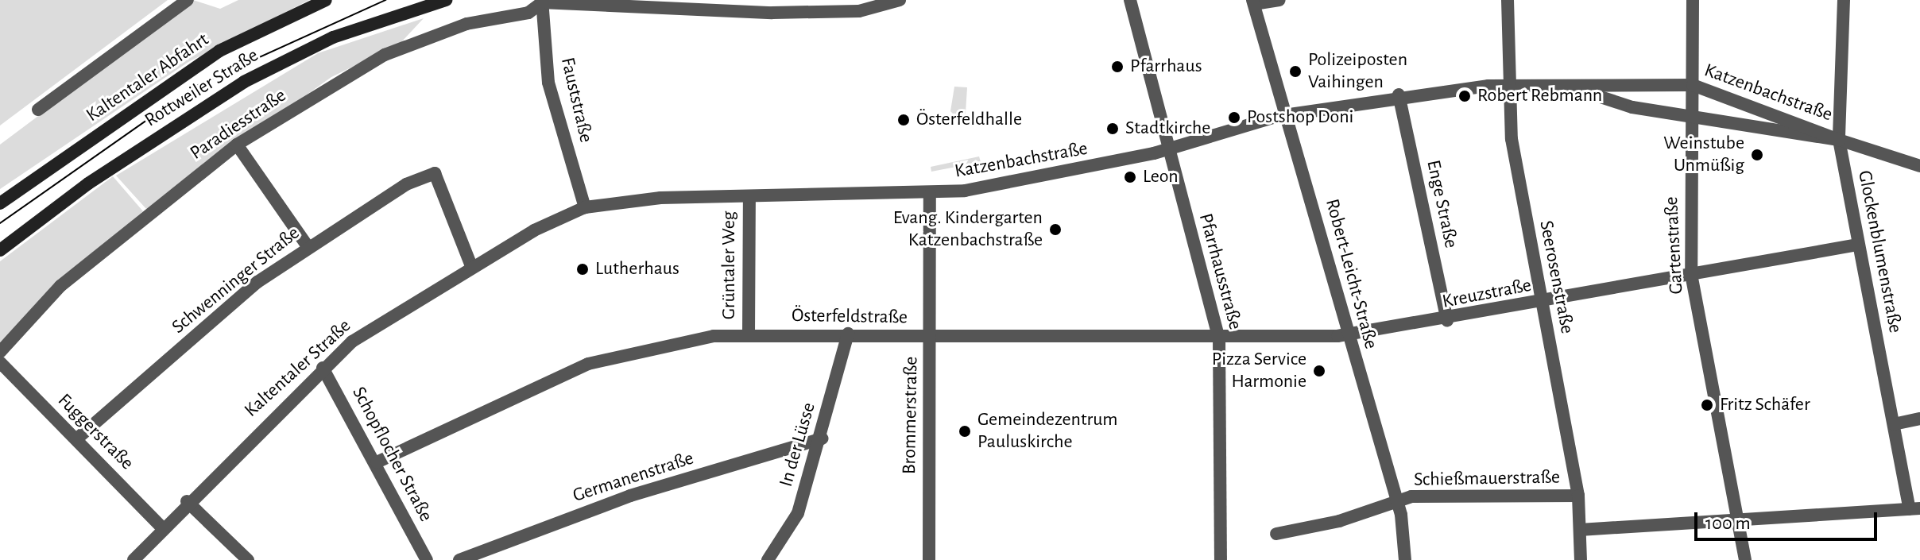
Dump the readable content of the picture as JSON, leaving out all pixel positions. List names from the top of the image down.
{
  "streets": {
    "main road": ["Kaltentaler Abfahrt", "Rottweiler Straße"],
    "street": [
      "Katzenbachstraße",
      "Fauststraße",
      "Paradiesstraße",
      "Enge Straße",
      "Gartenstraße",
      "Glockenblumenstraße",
      "Grüntaler Weg",
      "Pfarrhausstraße",
      "Robert-Leicht-Straße",
      "Seerosenstraße",
      "Schwenninger Straße",
      "Kreuzstraße",
      "Österfeldstraße",
      "Kaltentaler Straße",
      "Brommerstraße",
      "Fuggerstraße",
      "In der Lüsse",
      "Schopflocher Straße",
      "Germanenstraße",
      "Schießmauerstraße"
    ]
  },
  "crossings": [
    ["Katzenbachstraße", "Fauststraße"],
    ["Katzenbachstraße", "Enge Straße"],
    ["Katzenbachstraße", "Gartenstraße"],
    ["Katzenbachstraße", "Glockenblumenstraße"],
    ["Katzenbachstraße", "Grüntaler Weg"],
    ["Katzenbachstraße", "Pfarrhausstraße"],
    ["Katzenbachstraße", "Robert-Leicht-Straße"],
    ["Katzenbachstraße", "Seerosenstraße"],
    ["Katzenbachstraße", "Kaltentaler Straße"],
    ["Katzenbachstraße", "Brommerstraße"],
    ["Fauststraße", "Paradiesstraße"],
    ["Fauststraße", "Kaltentaler Straße"],
    ["Enge Straße", "Kreuzstraße"],
    ["Gartenstraße", "Kreuzstraße"],
    ["Glockenblumenstraße", "Kreuzstraße"],
    ["Grüntaler Weg", "Österfeldstraße"],
    ["Pfarrhausstraße", "Österfeldstraße"],
    ["Robert-Leicht-Straße", "Kreuzstraße"],
    ["Robert-Leicht-Straße", "Österfeldstraße"],
    ["Robert-Leicht-Straße", "Schießmauerstraße"],
    ["Seerosenstraße", "Kreuzstraße"],
    ["Seerosenstraße", "Schießmauerstraße"],
    ["Schwenninger Straße", "Kaltentaler Straße"],
    ["Schwenninger Straße", "Fuggerstraße"],
    ["Kreuzstraße", "Österfeldstraße"],
    ["Österfeldstraße", "Brommerstraße"],
    ["Österfeldstraße", "In der Lüsse"],
    ["Österfeldstraße", "Schopflocher Straße"],
    ["Kaltentaler Straße", "Fuggerstraße"],
    ["Kaltentaler Straße", "Schopflocher Straße"],
    ["In der Lüsse", "Germanenstraße"]
  ],
  "places": [
    "Pfarrhaus",
    "Polizeiposten Vaihingen",
    "Robert Rebmann",
    "Postshop Doni",
    "Österfeldhalle",
    "Stadtkirche",
    "Weinstube Unmüßig",
    "Leon",
    "Evang. Kindergarten Katzenbachstraße",
    "Lutherhaus",
    "Pizza Service Harmonie",
    "Fritz Schäfer",
    "Gemeindezentrum Pauluskirche"
  ],
  "scale_bar": "100 m"
}
